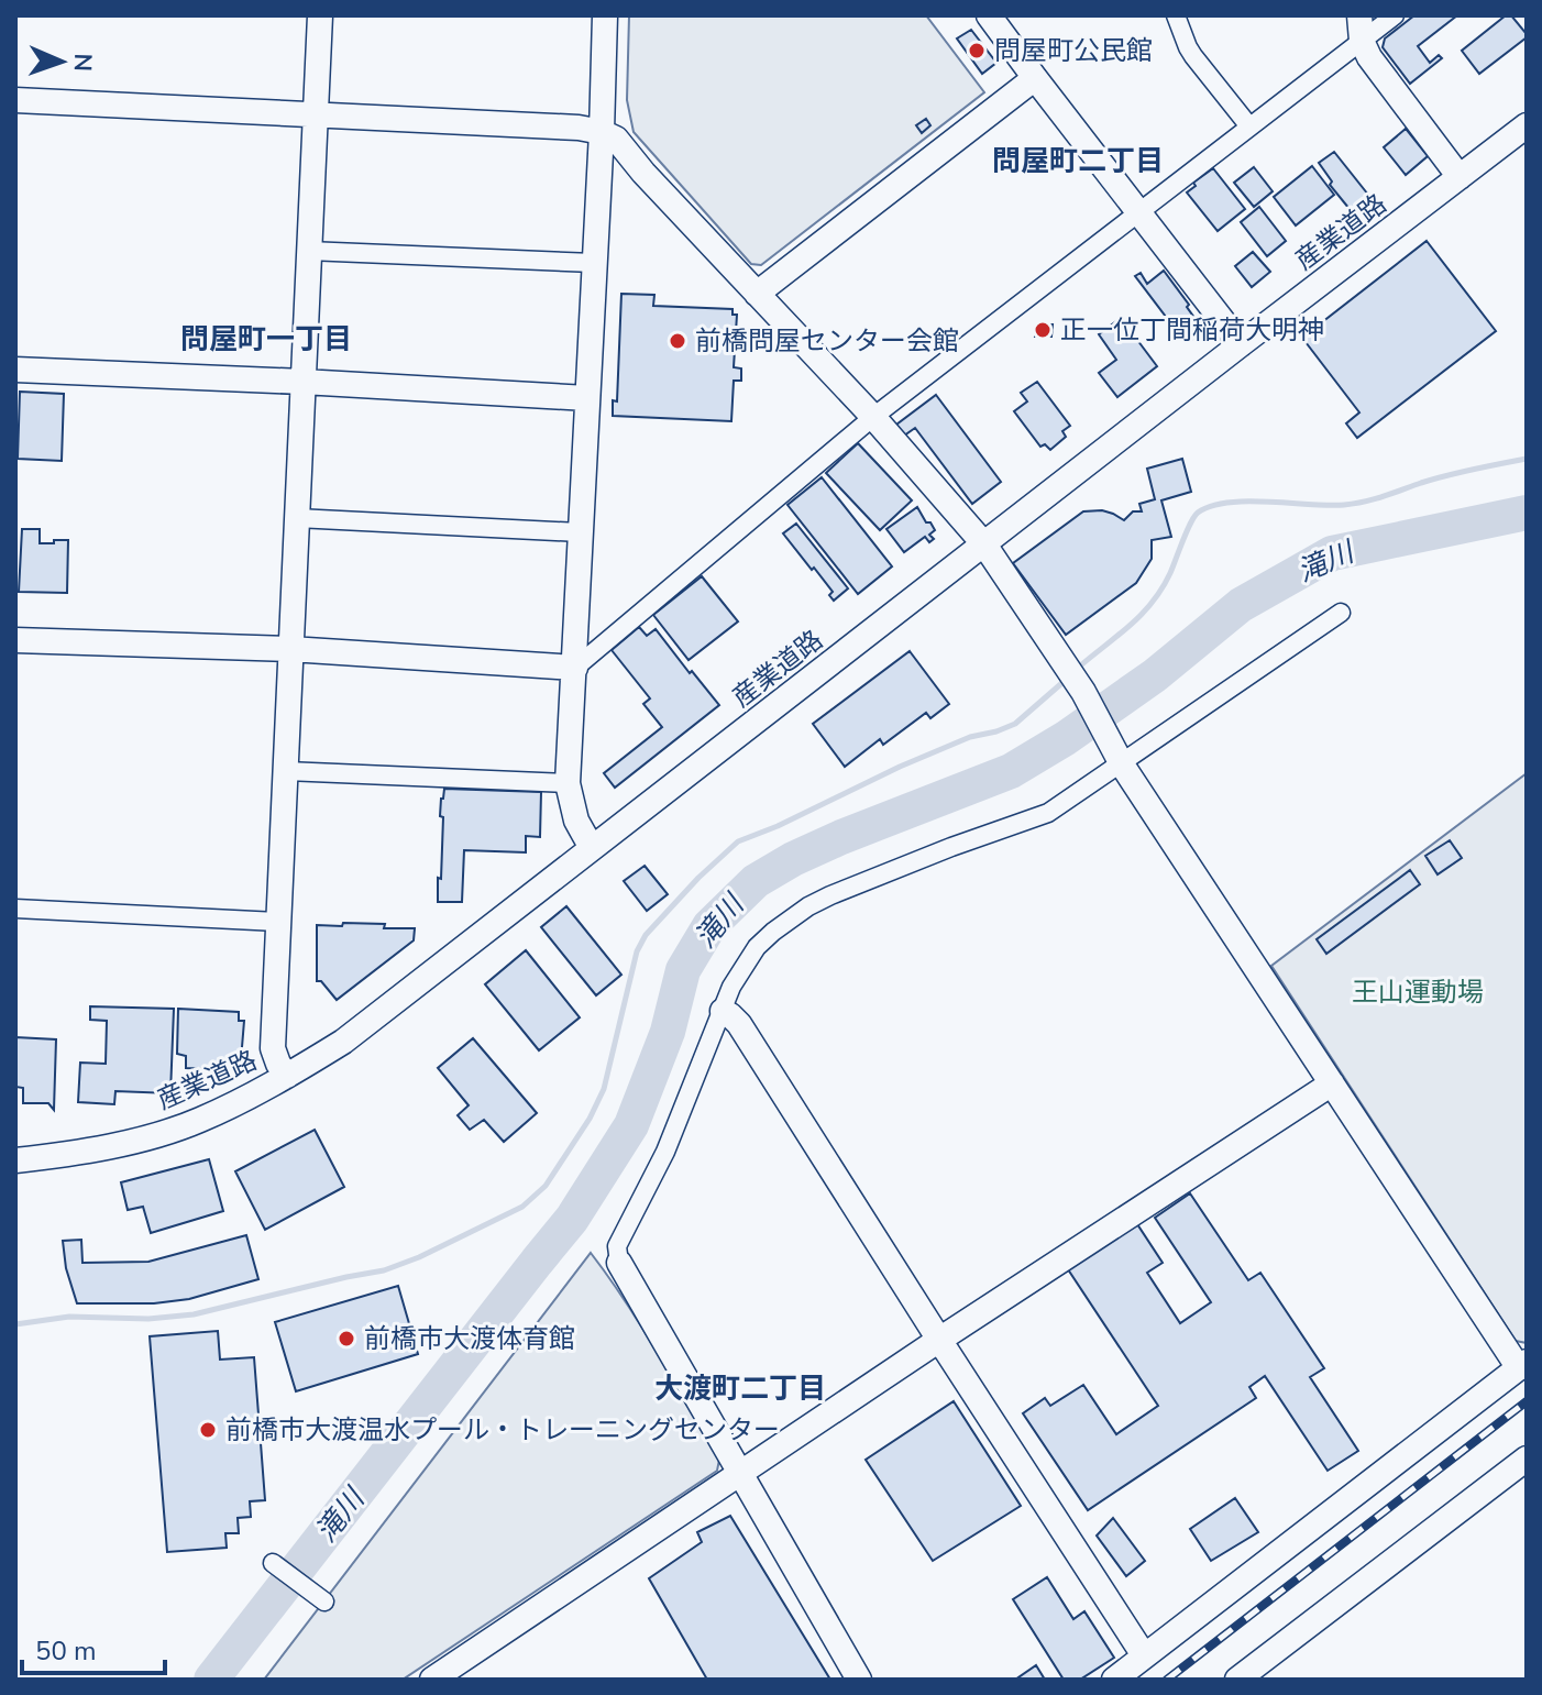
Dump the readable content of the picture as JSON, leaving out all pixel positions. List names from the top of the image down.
{
  "streets": {
    "street": ["産業道路"]
  },
  "districts": ["問屋町二丁目", "問屋町一丁目", "大渡町二丁目"],
  "water": ["滝川"],
  "parks": ["王山運動場"],
  "places": [
    "問屋町公民館",
    "正一位丁間稲荷大明神",
    "前橋問屋センター会館",
    "前橋市大渡体育館",
    "前橋市大渡温水プール・トレーニングセンター"
  ],
  "scale_bar": "50 m",
  "north": "right"
}
